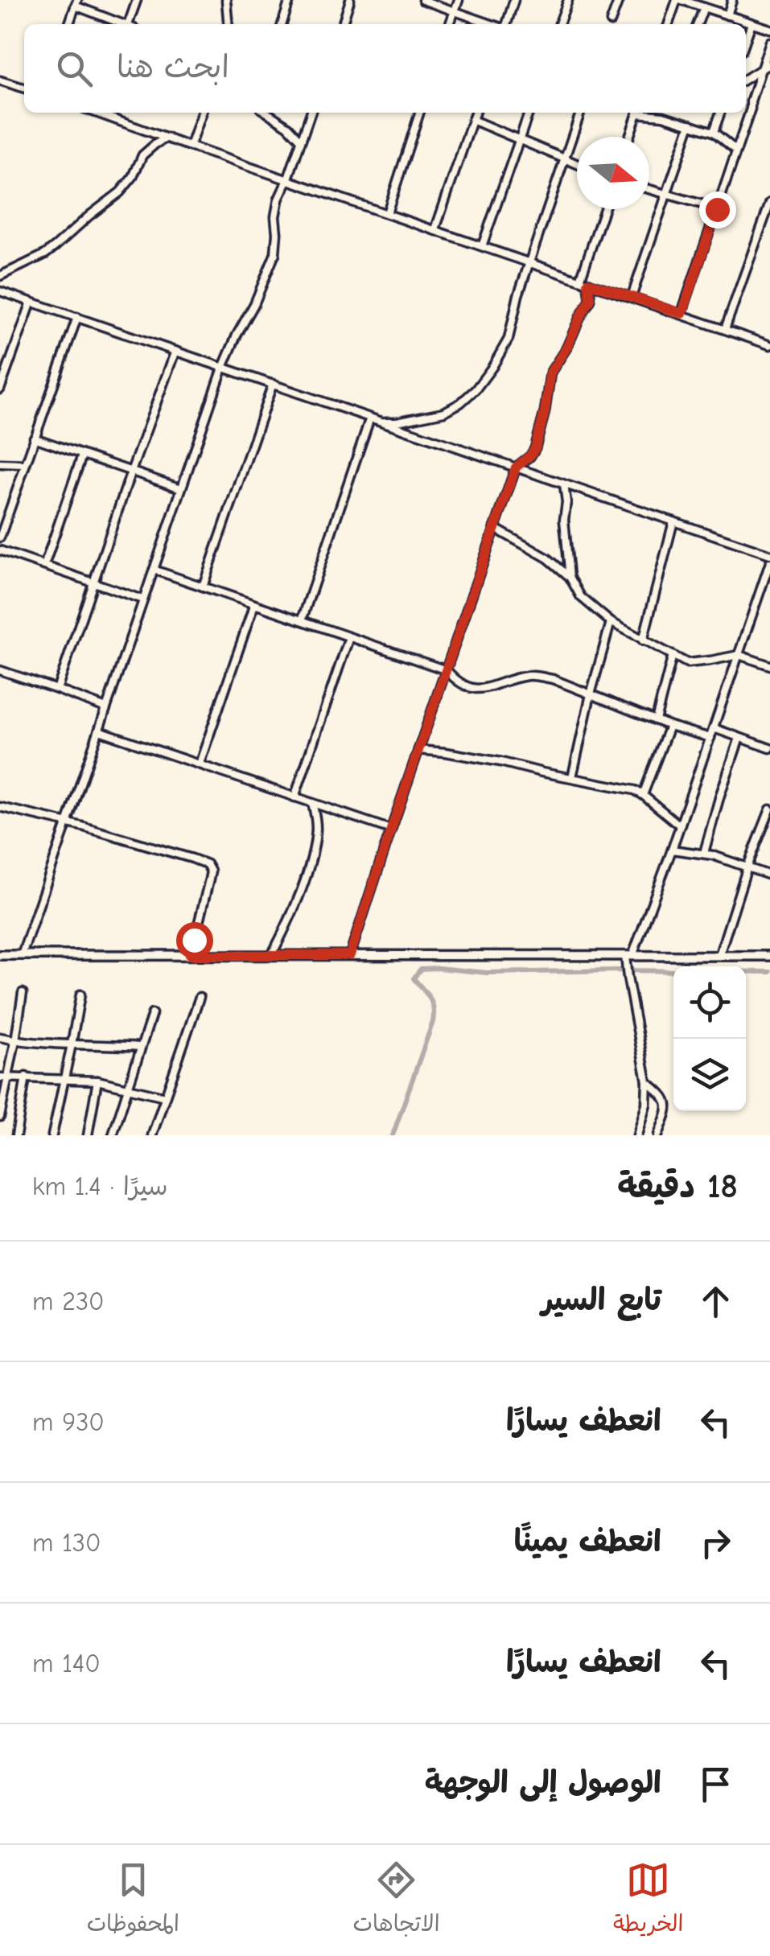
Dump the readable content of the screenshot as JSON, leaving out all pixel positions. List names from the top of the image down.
{
  "north": "right",
  "page": {
    "search": "ابحث هنا",
    "heading": ["18 دقيقة", "سيرًا · 1.4 km"],
    "list": [
      ["تابع السير", "230 m"],
      ["انعطف يسارًا", "930 m"],
      ["انعطف يمينًا", "130 m"],
      ["انعطف يسارًا", "140 m"],
      "الوصول إلى الوجهة"
    ],
    "nav": ["الخريطة", "الاتجاهات", "المحفوظات"]
  }
}
